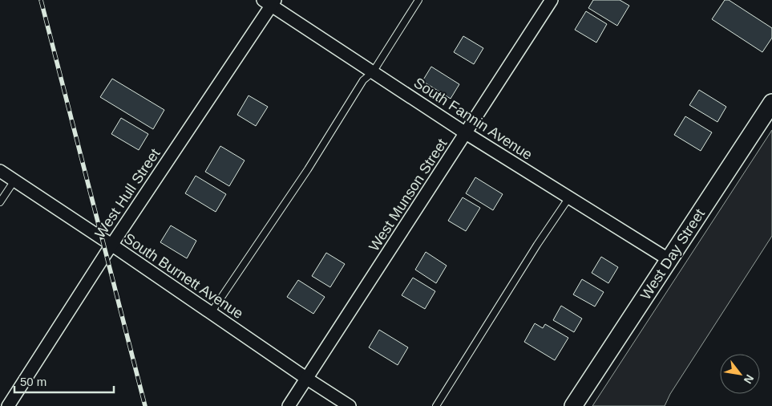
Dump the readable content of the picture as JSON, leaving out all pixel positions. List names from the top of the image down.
{
  "streets": {
    "street": [
      "South Fannin Avenue",
      "West Hull Street",
      "West Munson Street",
      "West Day Street",
      "South Burnett Avenue"
    ]
  },
  "crossings": [
    ["South Fannin Avenue", "West Hull Street"],
    ["South Fannin Avenue", "West Munson Street"],
    ["South Fannin Avenue", "West Day Street"],
    ["West Hull Street", "South Burnett Avenue"],
    ["West Munson Street", "South Burnett Avenue"]
  ],
  "scale_bar": "50 m",
  "north": "bottom right"
}
